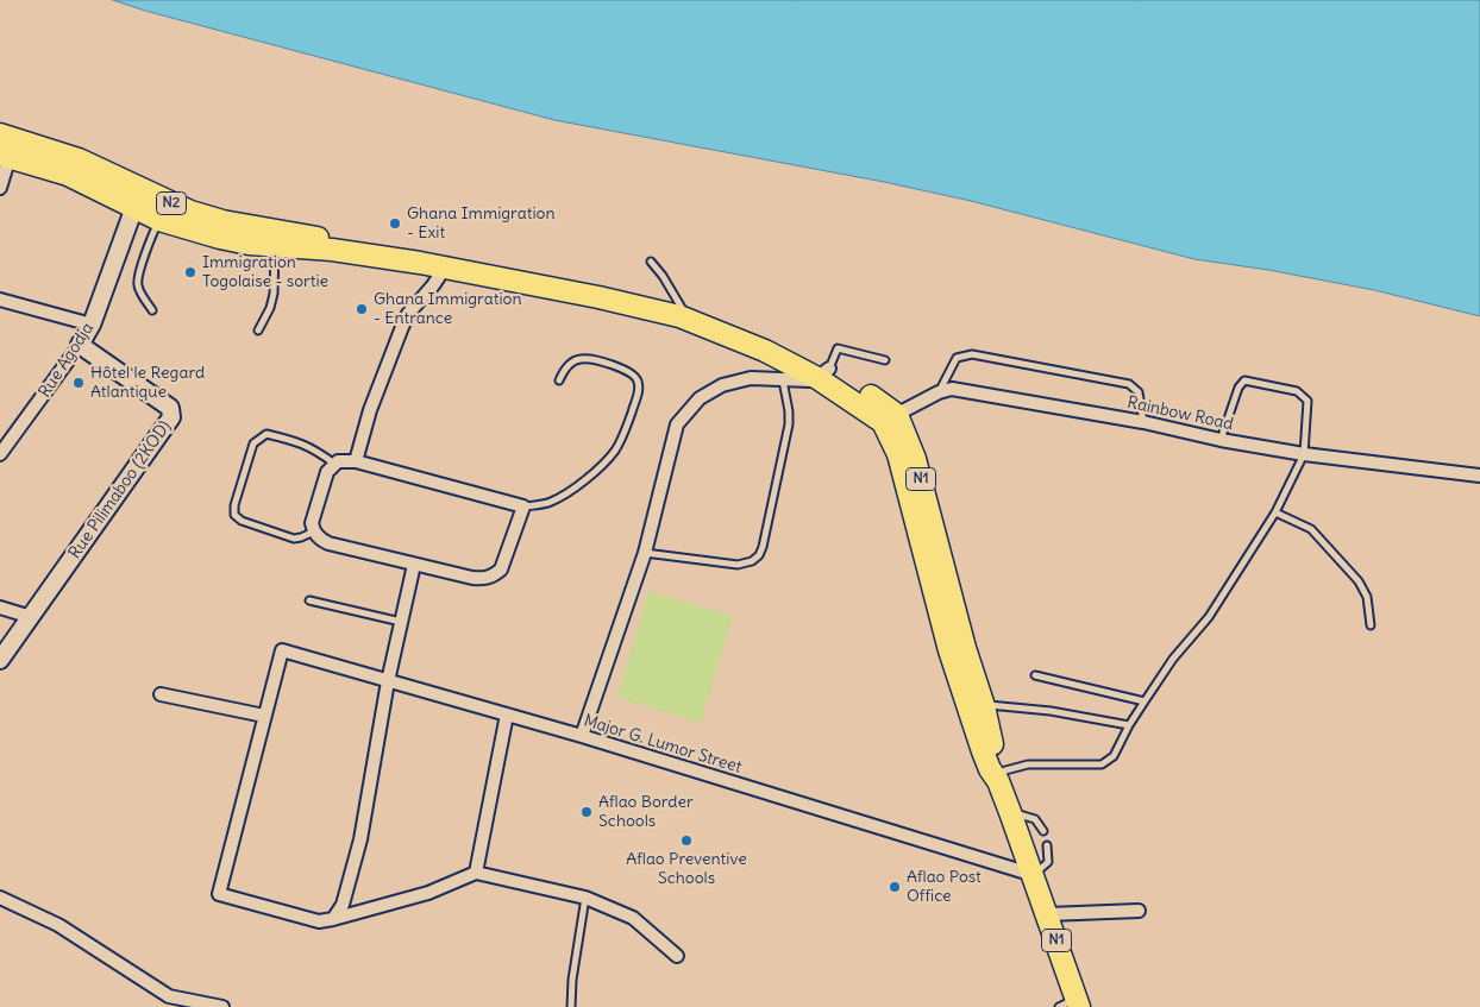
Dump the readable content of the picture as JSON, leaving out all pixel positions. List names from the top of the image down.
{
  "streets": {
    "highway": ["N2", "N1"],
    "street": [
      "Rue Agodja",
      "Rainbow Road",
      "Rue Pilimaboo (2KOD)",
      "Major G. Lumor Street"
    ]
  },
  "crossings": [
    ["N2", "Rue Agodja"],
    ["Rue Agodja", "Rue Pilimaboo (2KOD)"],
    ["Rainbow Road", "N1"],
    ["N1", "Major G. Lumor Street"]
  ],
  "places": [
    "Ghana Immigration - Exit",
    "Immigration Togolaise - sortie",
    "Ghana Immigration - Entrance",
    "Hôtel le Regard Atlantique",
    "Aflao Border Schools",
    "Aflao Preventive Schools",
    "Aflao Post Office"
  ]
}
